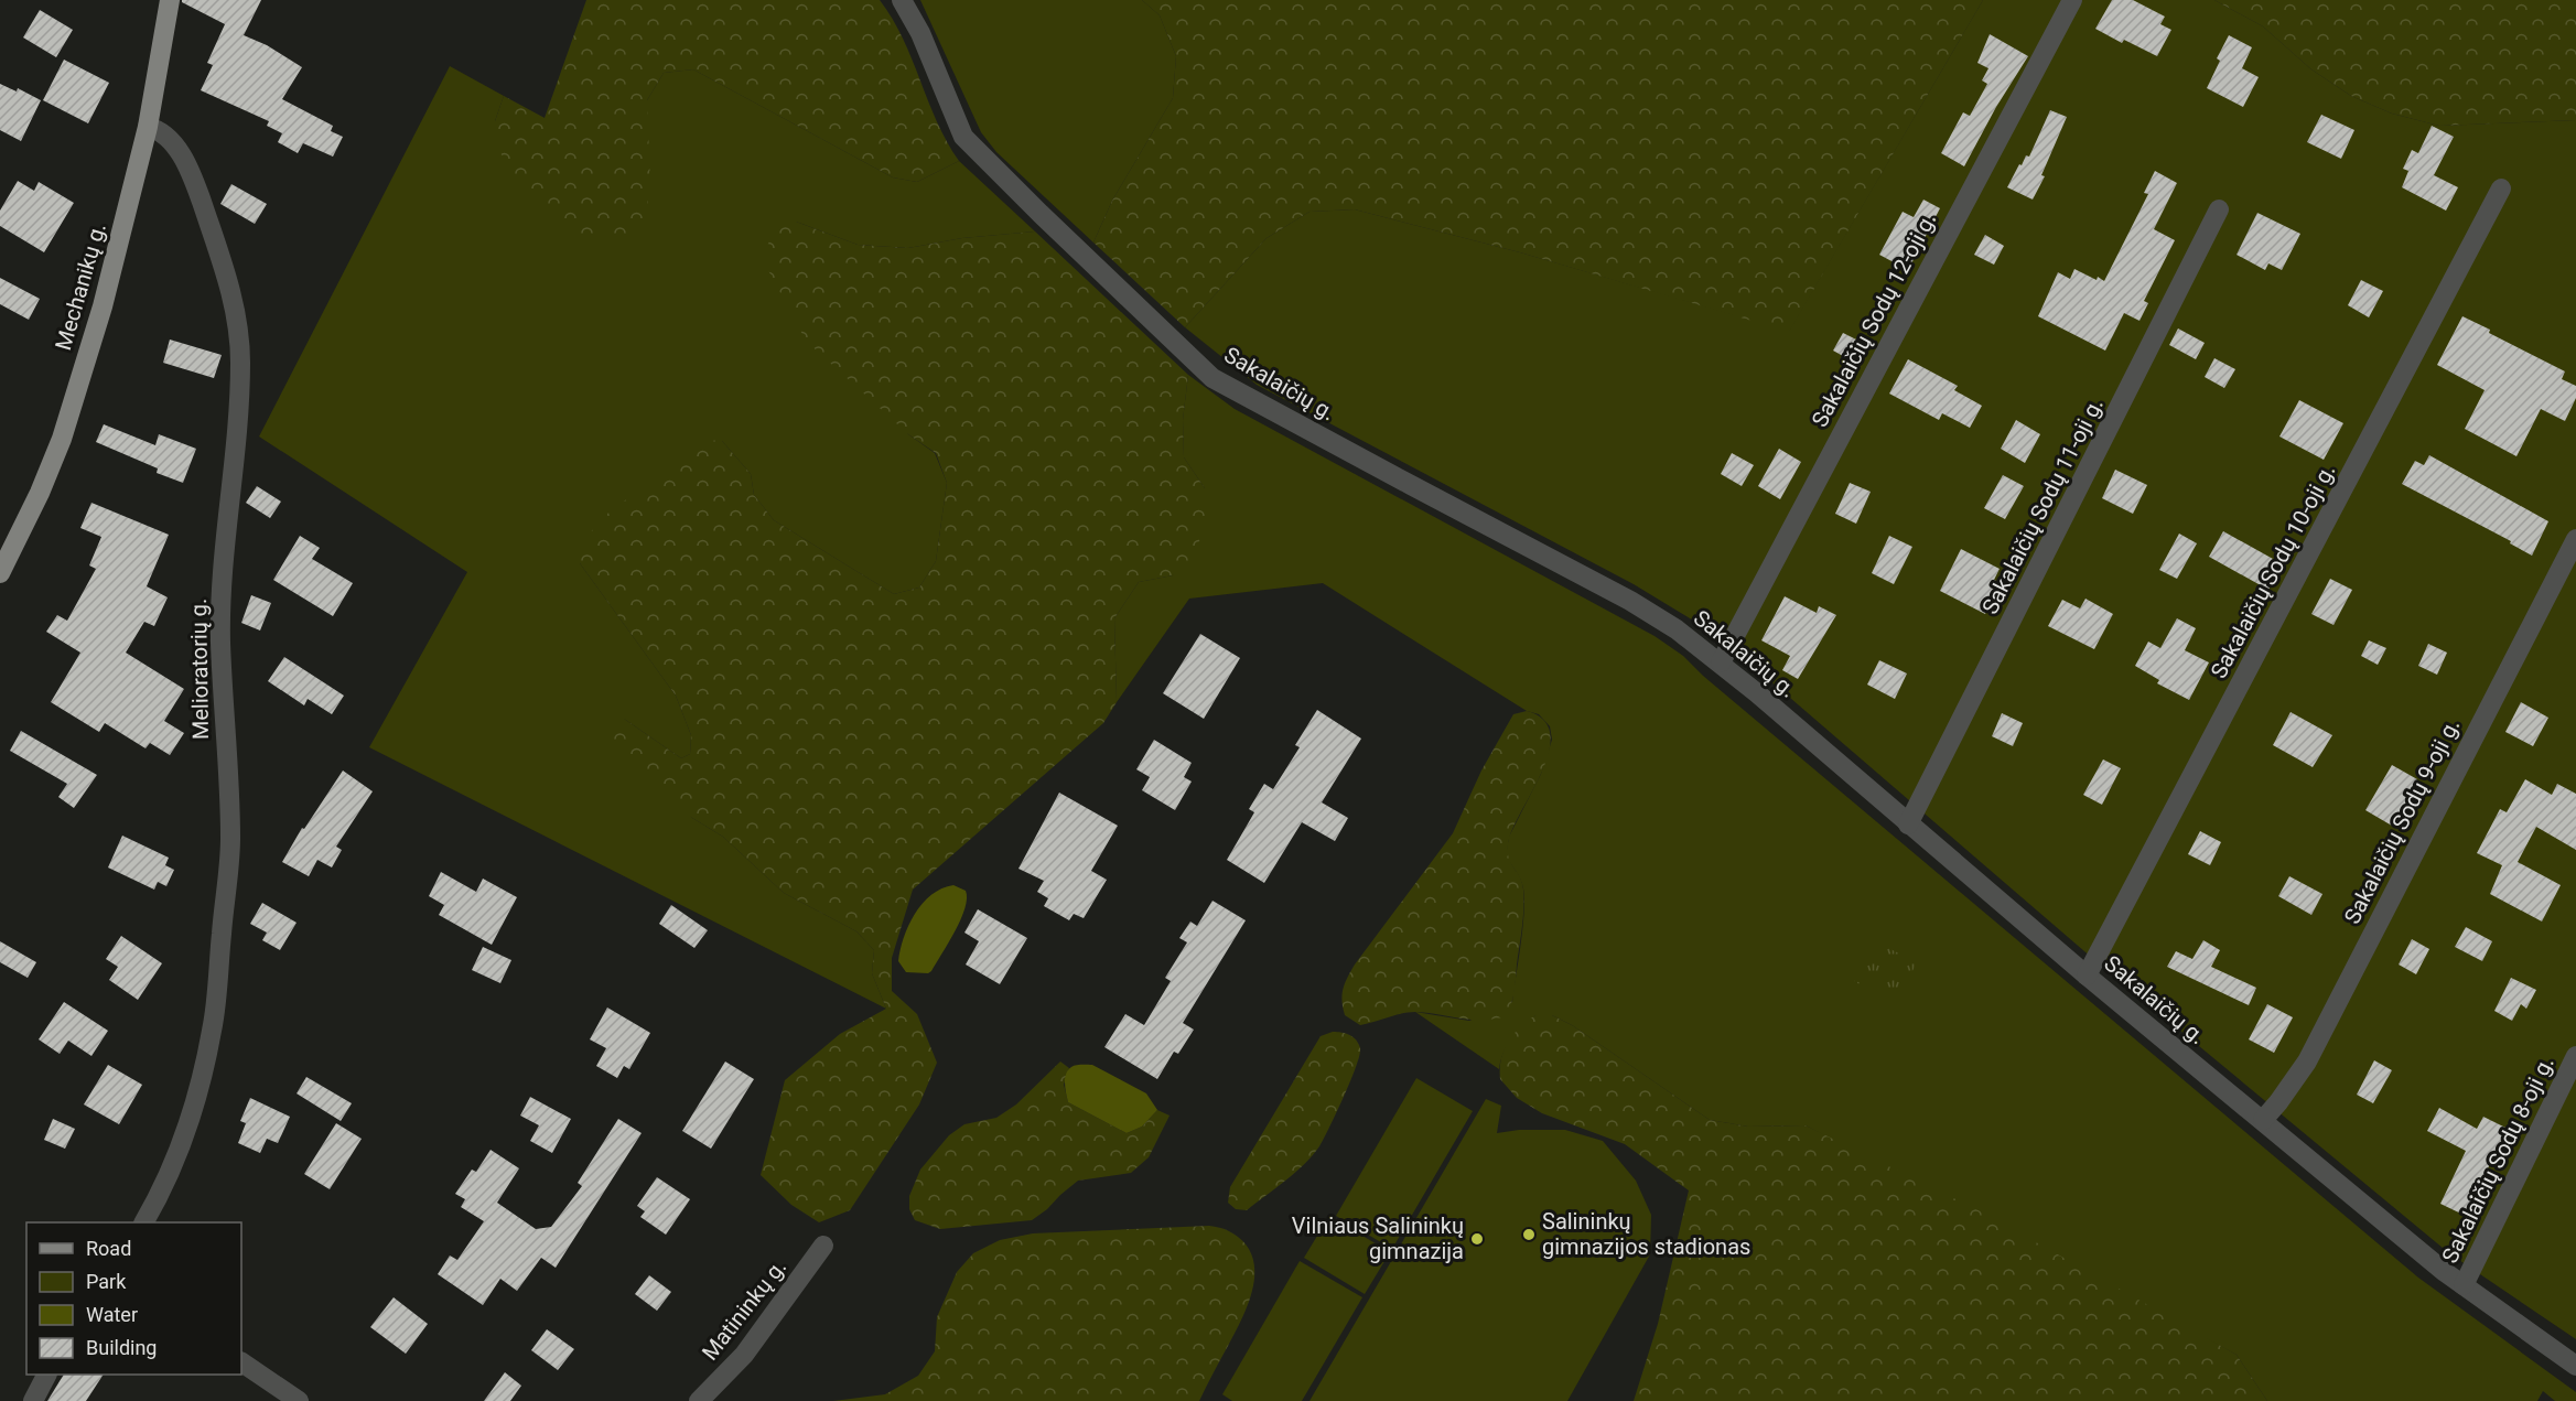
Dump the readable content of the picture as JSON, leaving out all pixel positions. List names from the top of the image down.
{
  "streets": {
    "main road": ["Mechanikų g."],
    "street": [
      "Sakalaičių Sodų 12-oji g.",
      "Sakalaičių g.",
      "Sakalaičių Sodų 11-oji g.",
      "Sakalaičių Sodų 10-oji g.",
      "Melioratorių g.",
      "Sakalaičių Sodų 9-oji g.",
      "Sakalaičių Sodų 8-oji g.",
      "Matininkų g."
    ]
  },
  "crossings": [
    ["Mechanikų g.", "Melioratorių g."],
    ["Sakalaičių Sodų 12-oji g.", "Sakalaičių g."],
    ["Sakalaičių g.", "Sakalaičių Sodų 11-oji g."],
    ["Sakalaičių g.", "Sakalaičių Sodų 10-oji g."],
    ["Sakalaičių g.", "Sakalaičių Sodų 9-oji g."],
    ["Sakalaičių g.", "Sakalaičių Sodų 8-oji g."]
  ],
  "places": ["Salininkų gimnazijos stadionas", "Vilniaus Salininkų gimnazija"],
  "legend": [
    "Road",
    "Park",
    "Water",
    "Building"
  ]
}
